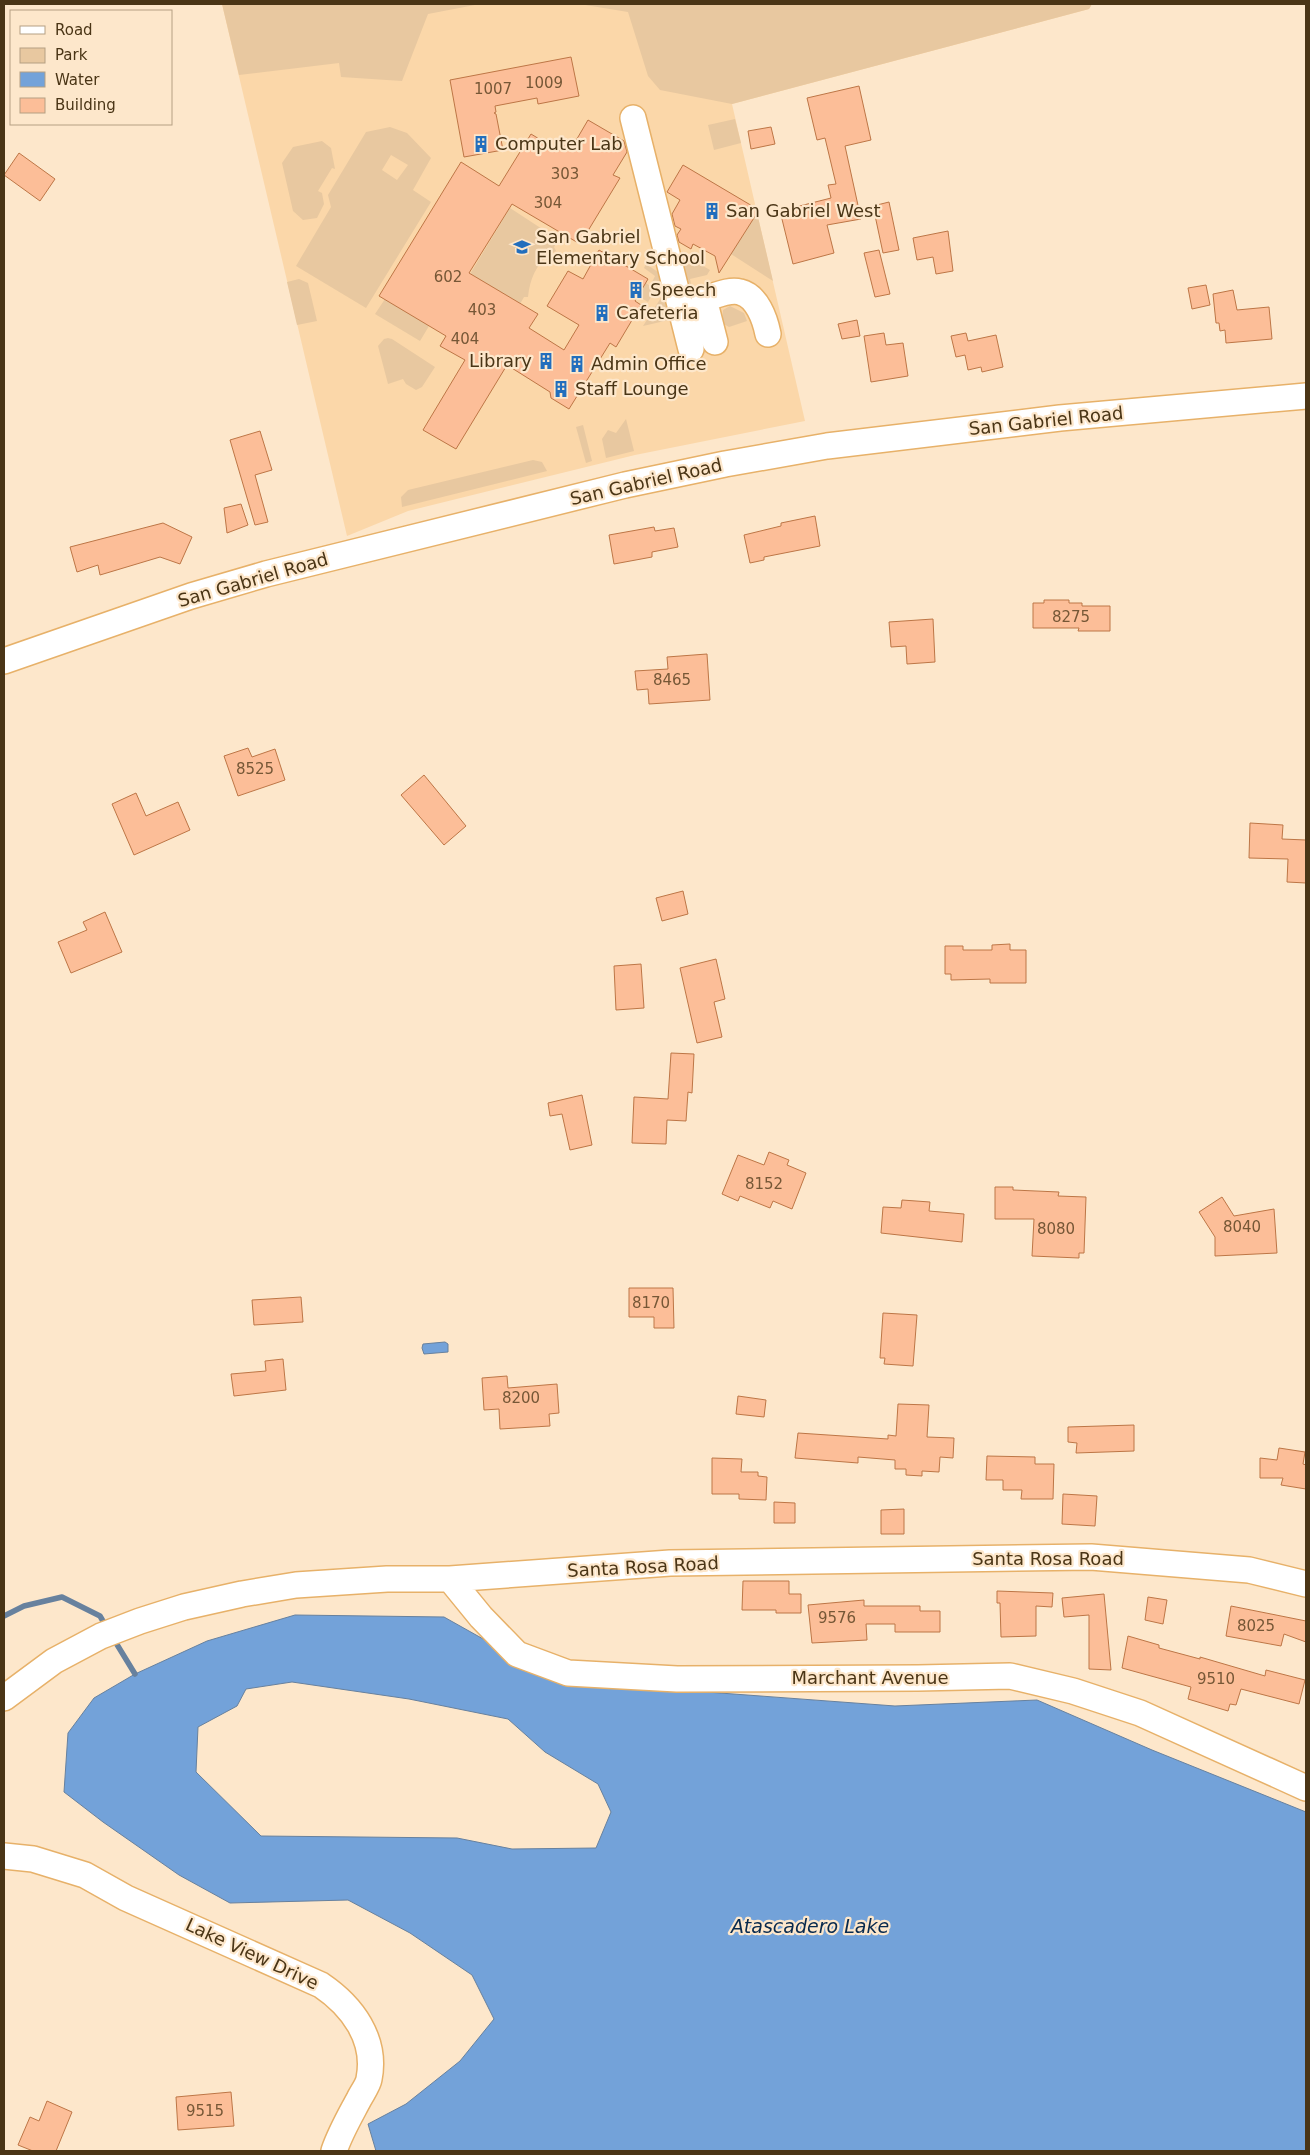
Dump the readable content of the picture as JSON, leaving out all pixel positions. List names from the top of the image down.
{
  "streets": {
    "street": [
      "San Gabriel Road",
      "Santa Rosa Road",
      "Marchant Avenue",
      "Lake View Drive"
    ]
  },
  "crossings": [
    ["Santa Rosa Road", "Marchant Avenue"]
  ],
  "water": ["Atascadero Lake"],
  "places": {
    "building": [
      "Computer Lab",
      "San Gabriel West",
      "Speech",
      "Cafeteria",
      "Library",
      "Admin Office",
      "Staff Lounge"
    ],
    "school or university": ["San Gabriel Elementary School"]
  },
  "house_numbers": [
    "1009",
    "1007",
    "303",
    "304",
    "602",
    "403",
    "404",
    "8275",
    "8465",
    "8525",
    "8152",
    "8040",
    "8080",
    "8170",
    "8200",
    "9576",
    "8025",
    "9510",
    "9515"
  ],
  "legend": [
    "Road",
    "Park",
    "Water",
    "Building"
  ]
}
